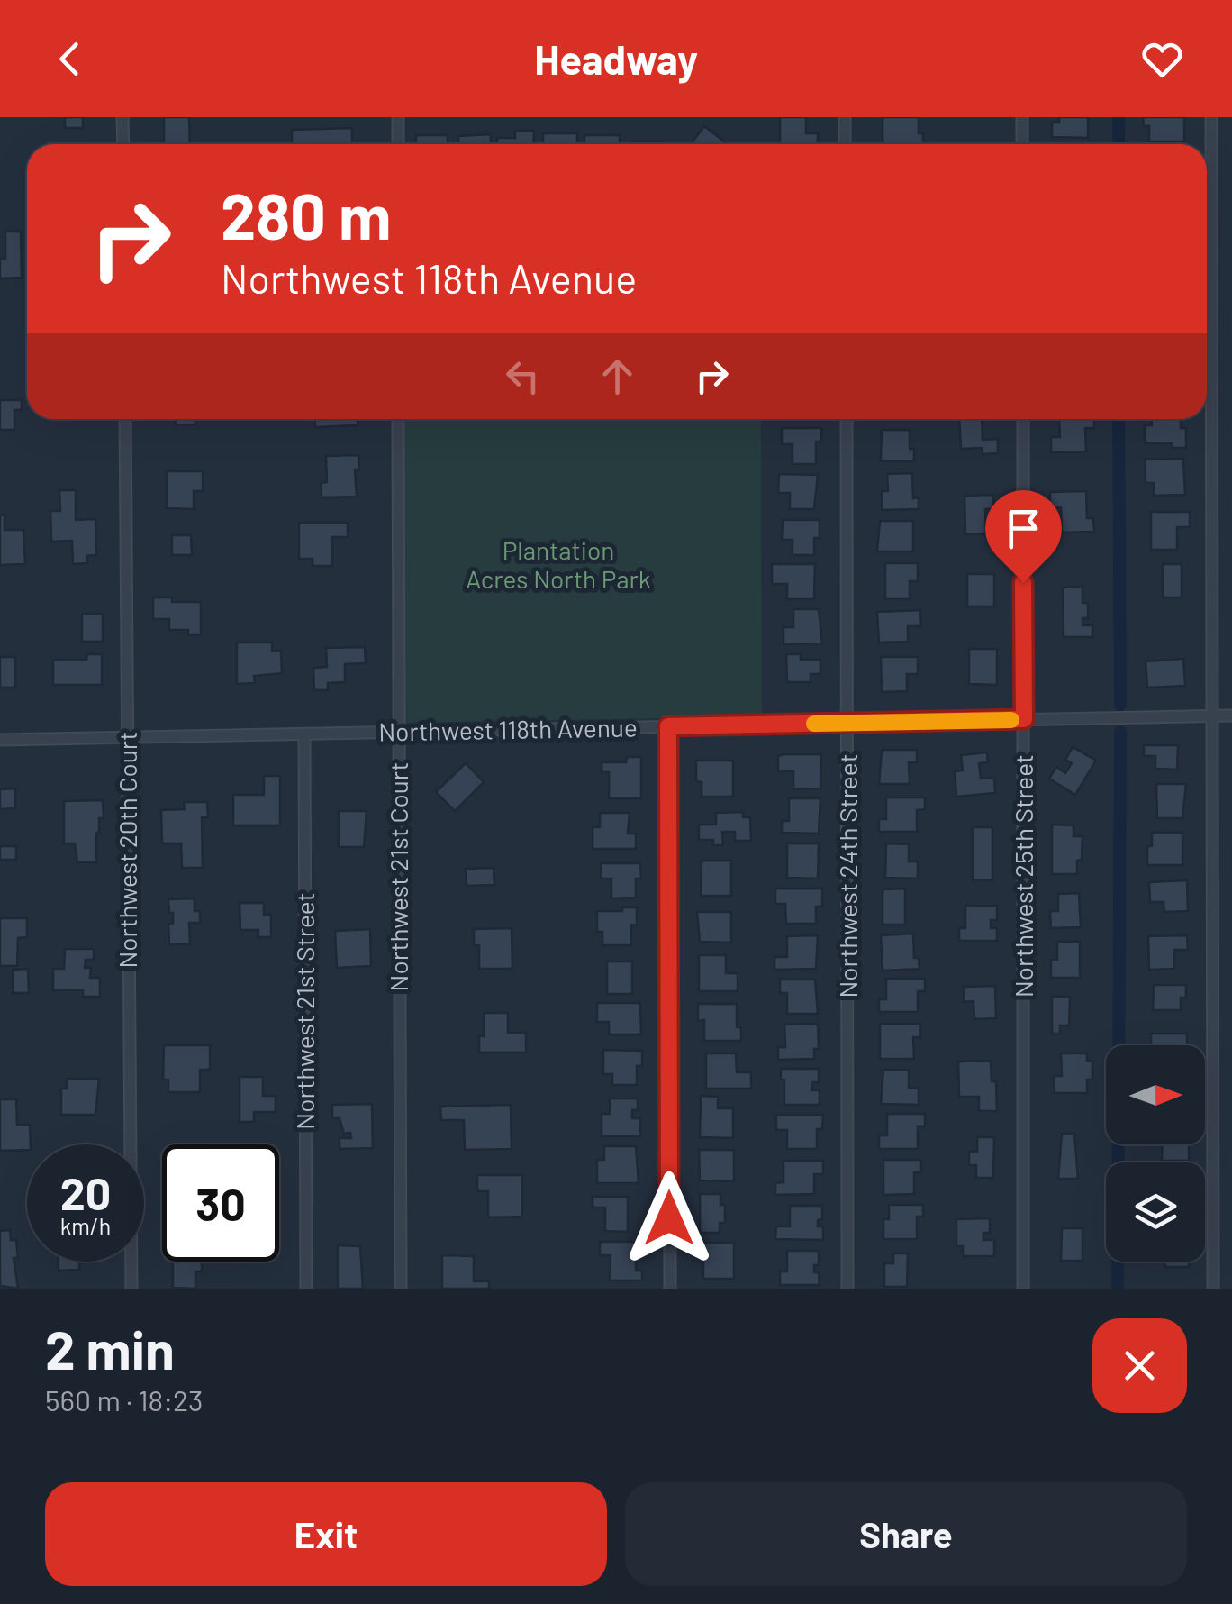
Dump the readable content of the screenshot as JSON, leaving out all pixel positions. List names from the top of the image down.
{
  "streets": {
    "street": [
      "Northwest 118th Avenue",
      "Northwest 20th Court",
      "Northwest 24th Street",
      "Northwest 25th Street",
      "Northwest 21st Court",
      "Northwest 21st Street"
    ]
  },
  "crossings": [
    ["Northwest 118th Avenue", "Northwest 20th Court"],
    ["Northwest 118th Avenue", "Northwest 24th Street"],
    ["Northwest 118th Avenue", "Northwest 25th Street"],
    ["Northwest 118th Avenue", "Northwest 21st Court"],
    ["Northwest 118th Avenue", "Northwest 21st Street"]
  ],
  "parks": ["Plantation Acres North Park"],
  "north": "right",
  "page": {
    "header": "Headway",
    "turn": ["280 m", "Northwest 118th Avenue"],
    "speed": "20 km/h",
    "limit": "30",
    "heading": ["2 min", "560 m · 18:23"],
    "buttons": ["Exit", "Share"]
  }
}
